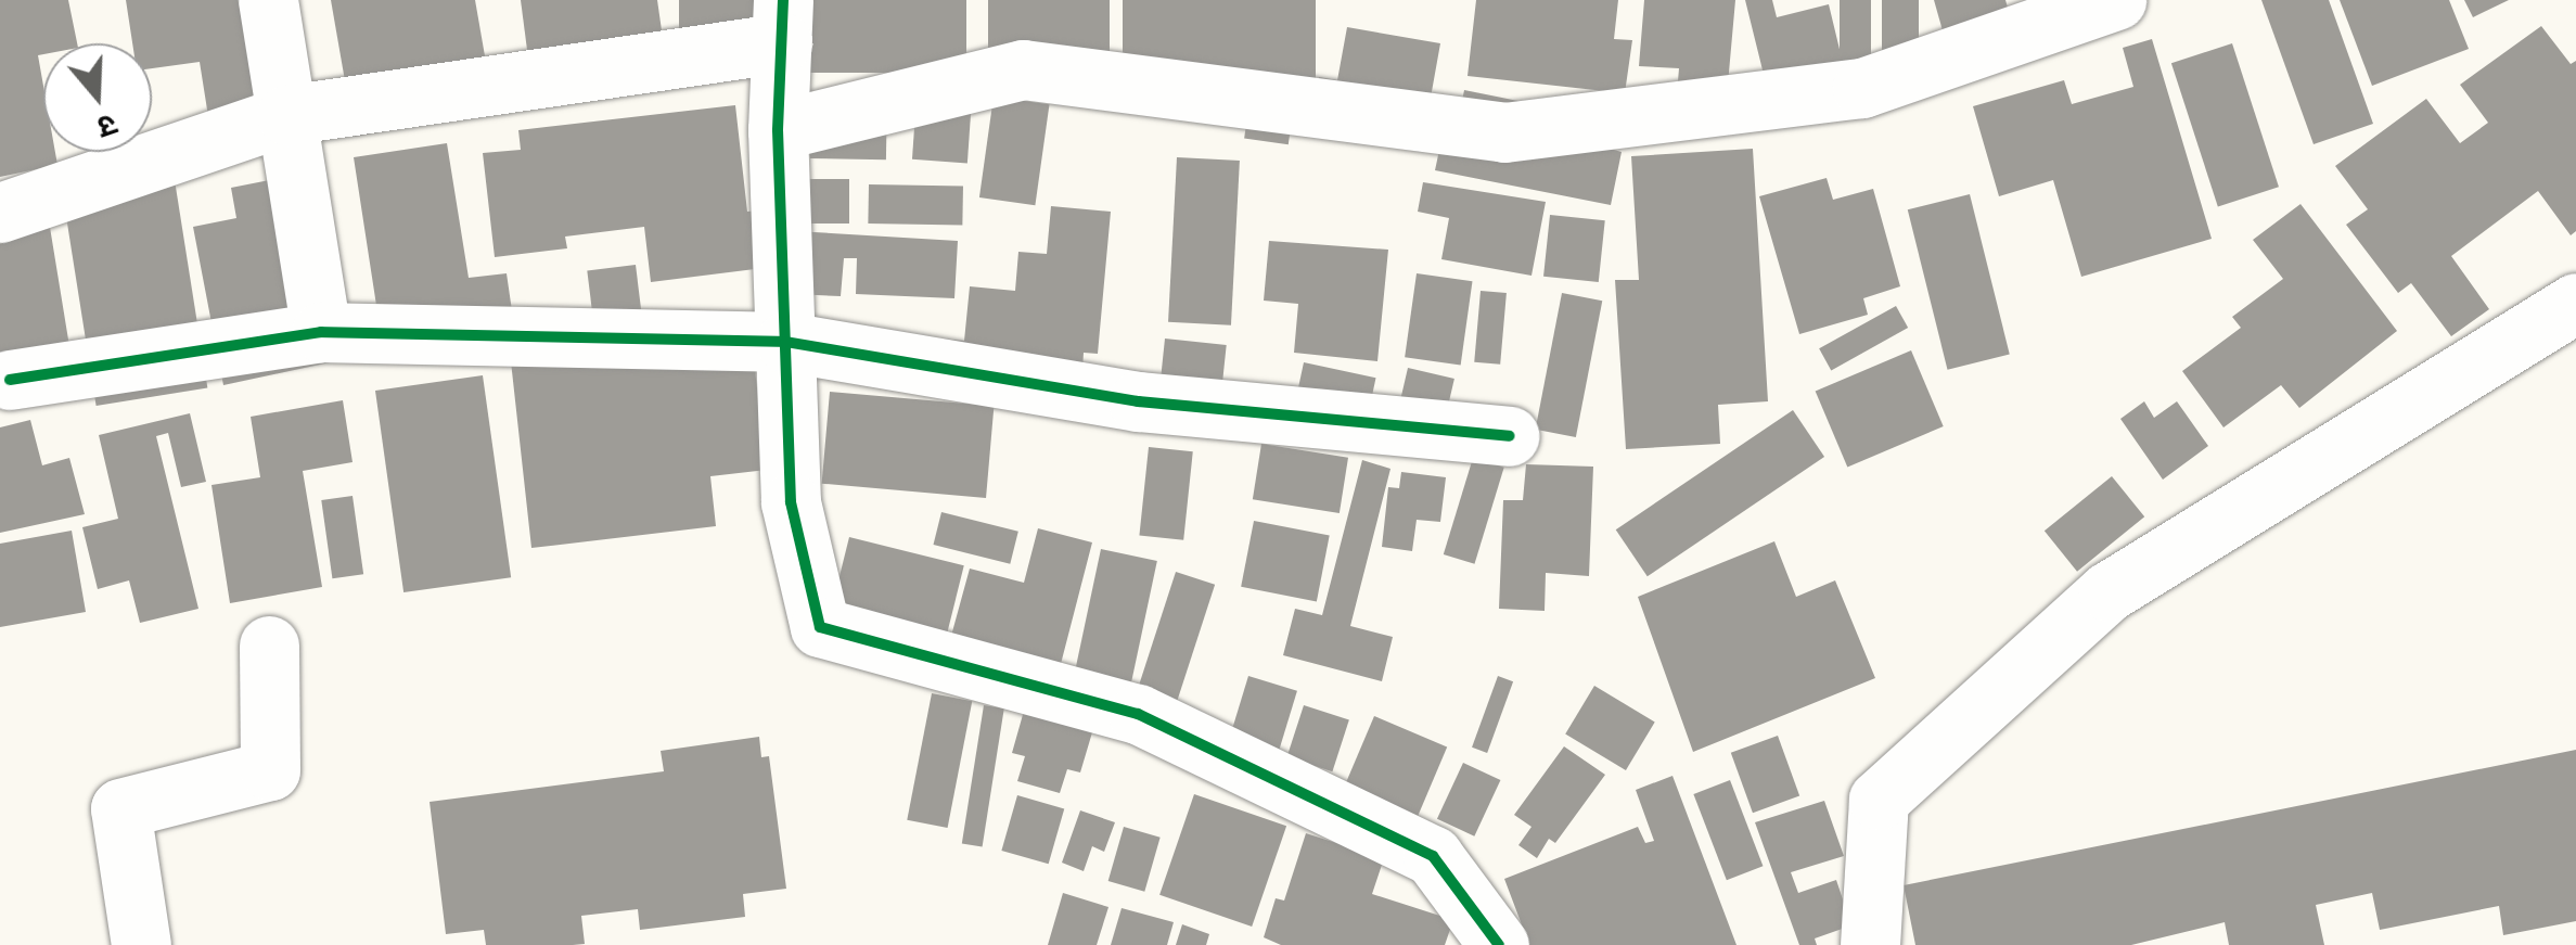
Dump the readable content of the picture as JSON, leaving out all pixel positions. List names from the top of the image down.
{
  "north": "bottom"
}
